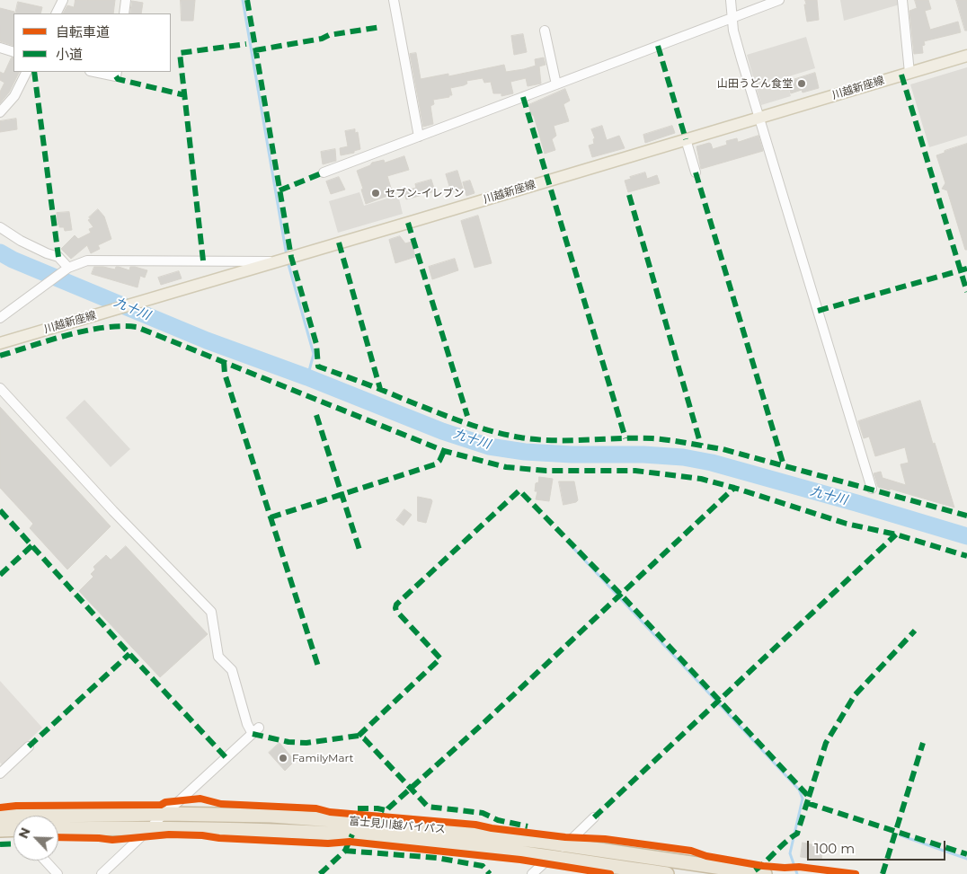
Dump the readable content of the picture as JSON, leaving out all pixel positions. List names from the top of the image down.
{
  "streets": {
    "highway": ["富士見川越バイパス"],
    "main road": ["川越新座線"]
  },
  "water": ["九十川"],
  "places": ["山田うどん食堂", "セブン-イレブン", "FamilyMart"],
  "legend": ["自転車道", "小道"],
  "scale_bar": "100 m",
  "north": "top left"
}
